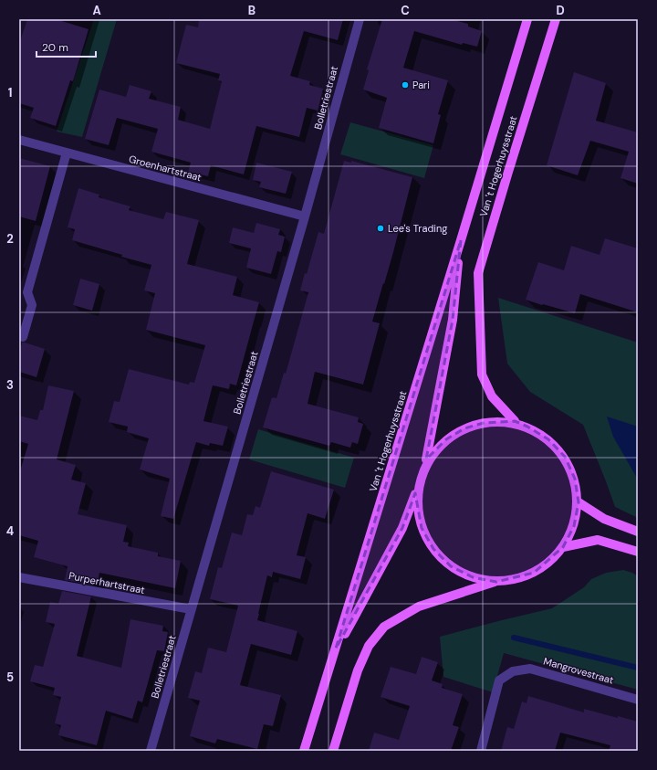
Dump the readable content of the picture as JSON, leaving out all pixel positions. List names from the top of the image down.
{
  "streets": {
    "main road": ["Van 't Hogerhuysstraat"],
    "street": [
      "Bolletriestraat",
      "Groenhartstraat",
      "Purperhartstraat",
      "Mangrovestraat"
    ]
  },
  "crossings": [
    ["Bolletriestraat", "Groenhartstraat"],
    ["Bolletriestraat", "Purperhartstraat"]
  ],
  "places": ["Pari", "Lee's Trading"],
  "scale_bar": "20 m",
  "grid": {
    "columns": [
      "A",
      "B",
      "C",
      "D"
    ],
    "rows": [
      "1",
      "2",
      "3",
      "4",
      "5"
    ]
  }
}
